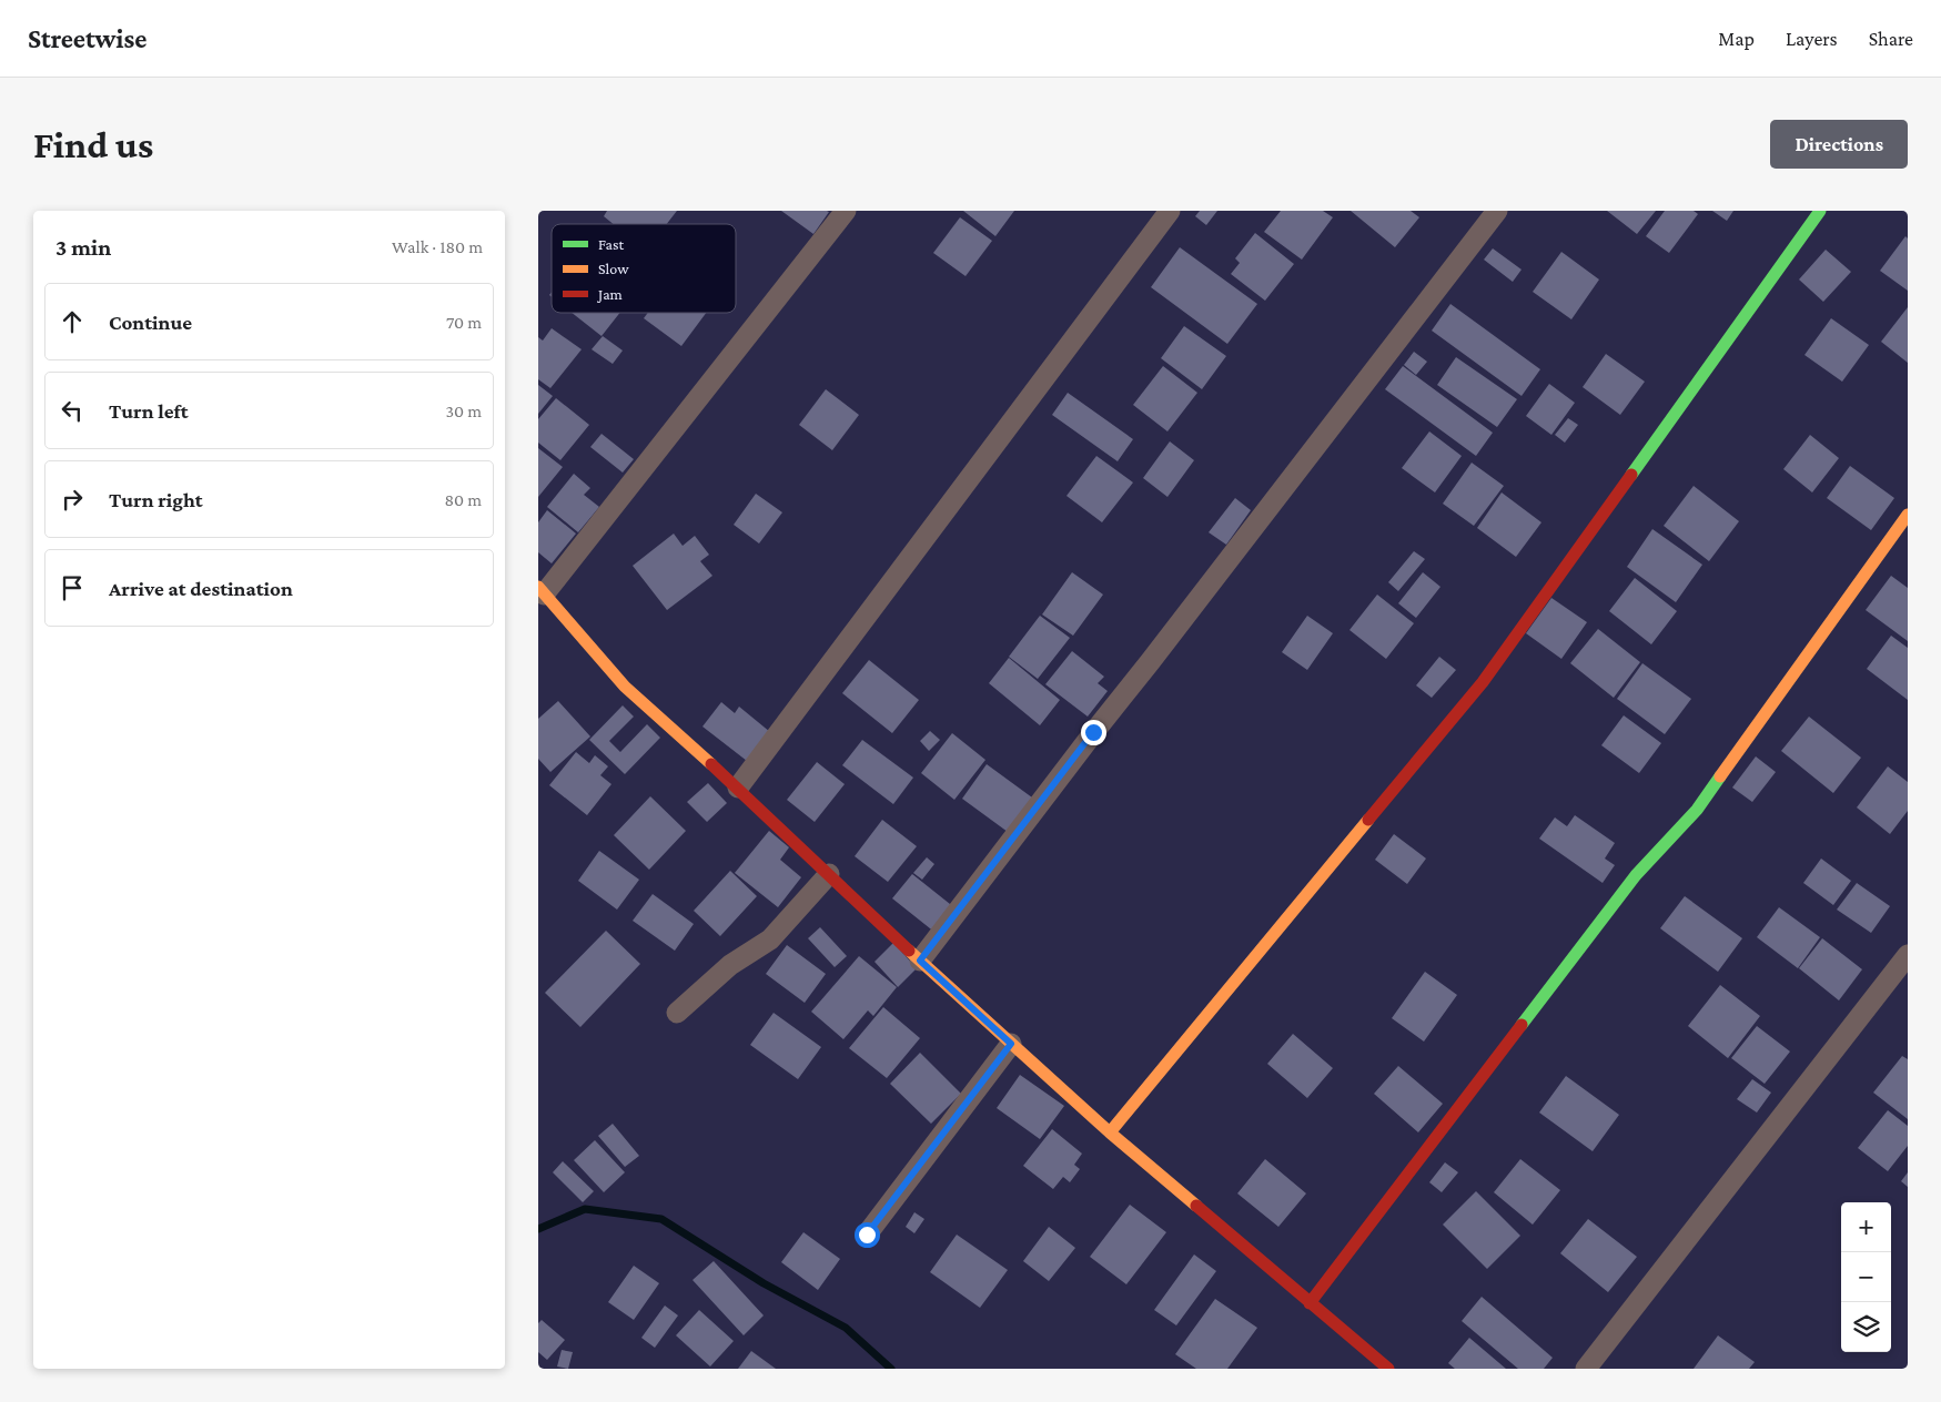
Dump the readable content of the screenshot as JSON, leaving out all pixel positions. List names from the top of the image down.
{
  "legend": ["Fast", "Slow", "Jam"],
  "page": {
    "header": "Streetwise",
    "nav": ["Map", "Layers", "Share"],
    "buttons": "Directions",
    "title": "Find us",
    "heading": ["3 min", "Walk · 180 m"],
    "list": [
      ["Continue", "70 m"],
      ["Turn left", "30 m"],
      ["Turn right", "80 m"],
      "Arrive at destination"
    ],
    "map_buttons": ["+", "−"]
  }
}
